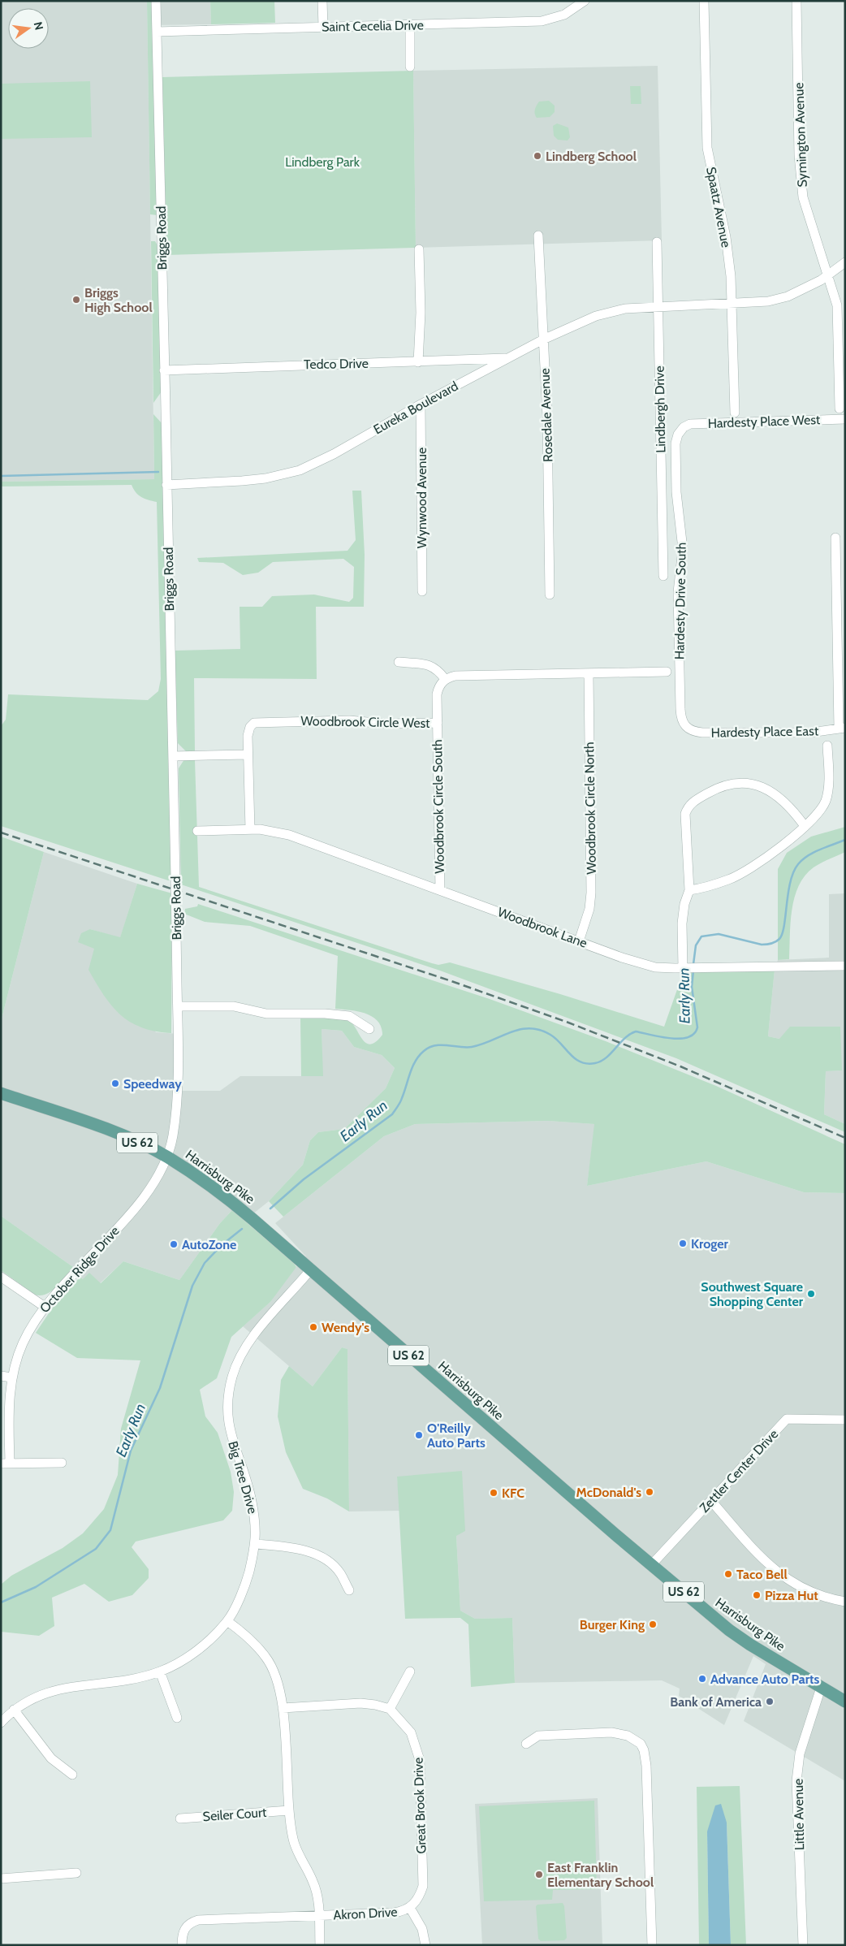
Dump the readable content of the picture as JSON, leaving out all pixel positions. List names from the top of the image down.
{
  "streets": {
    "main road": ["US 62", "Harrisburg Pike"],
    "street": [
      "Saint Cecelia Drive",
      "Symington Avenue",
      "Spaatz Avenue",
      "Briggs Road",
      "Tedco Drive",
      "Eureka Boulevard",
      "Lindbergh Drive",
      "Rosedale Avenue",
      "Hardesty Place West",
      "Wynwood Avenue",
      "Hardesty Drive South",
      "Woodbrook Circle West",
      "Hardesty Place East",
      "Woodbrook Circle South",
      "Woodbrook Circle North",
      "Woodbrook Lane",
      "October Ridge Drive",
      "Zettler Center Drive",
      "Big Tree Drive",
      "Great Brook Drive",
      "Seiler Court",
      "Little Avenue",
      "Akron Drive"
    ]
  },
  "crossings": [
    ["Saint Cecelia Drive", "Briggs Road"],
    ["Symington Avenue", "Eureka Boulevard"],
    ["Spaatz Avenue", "Eureka Boulevard"],
    ["Briggs Road", "Tedco Drive"],
    ["Briggs Road", "Eureka Boulevard"],
    ["Briggs Road", "Harrisburg Pike"],
    ["Briggs Road", "October Ridge Drive"],
    ["Tedco Drive", "Eureka Boulevard"],
    ["Eureka Boulevard", "Lindbergh Drive"],
    ["Eureka Boulevard", "Rosedale Avenue"],
    ["Eureka Boulevard", "Wynwood Avenue"],
    ["Hardesty Place West", "Hardesty Drive South"],
    ["Hardesty Drive South", "Hardesty Place East"],
    ["Woodbrook Circle West", "Woodbrook Circle South"],
    ["Woodbrook Circle South", "Woodbrook Lane"],
    ["Woodbrook Circle North", "Woodbrook Lane"],
    ["Harrisburg Pike", "October Ridge Drive"],
    ["Harrisburg Pike", "Zettler Center Drive"],
    ["Harrisburg Pike", "Big Tree Drive"],
    ["Harrisburg Pike", "Little Avenue"],
    ["Great Brook Drive", "Akron Drive"]
  ],
  "water": ["Early Run"],
  "parks": ["Lindberg Park"],
  "places": [
    "Lindberg School",
    "Briggs High School",
    "Speedway",
    "Kroger",
    "AutoZone",
    "Southwest Square Shopping Center",
    "Wendy's",
    "O'Reilly Auto Parts",
    "McDonald's",
    "KFC",
    "Taco Bell",
    "Pizza Hut",
    "Burger King",
    "Advance Auto Parts",
    "Bank of America",
    "East Franklin Elementary School"
  ],
  "north": "right"
}
